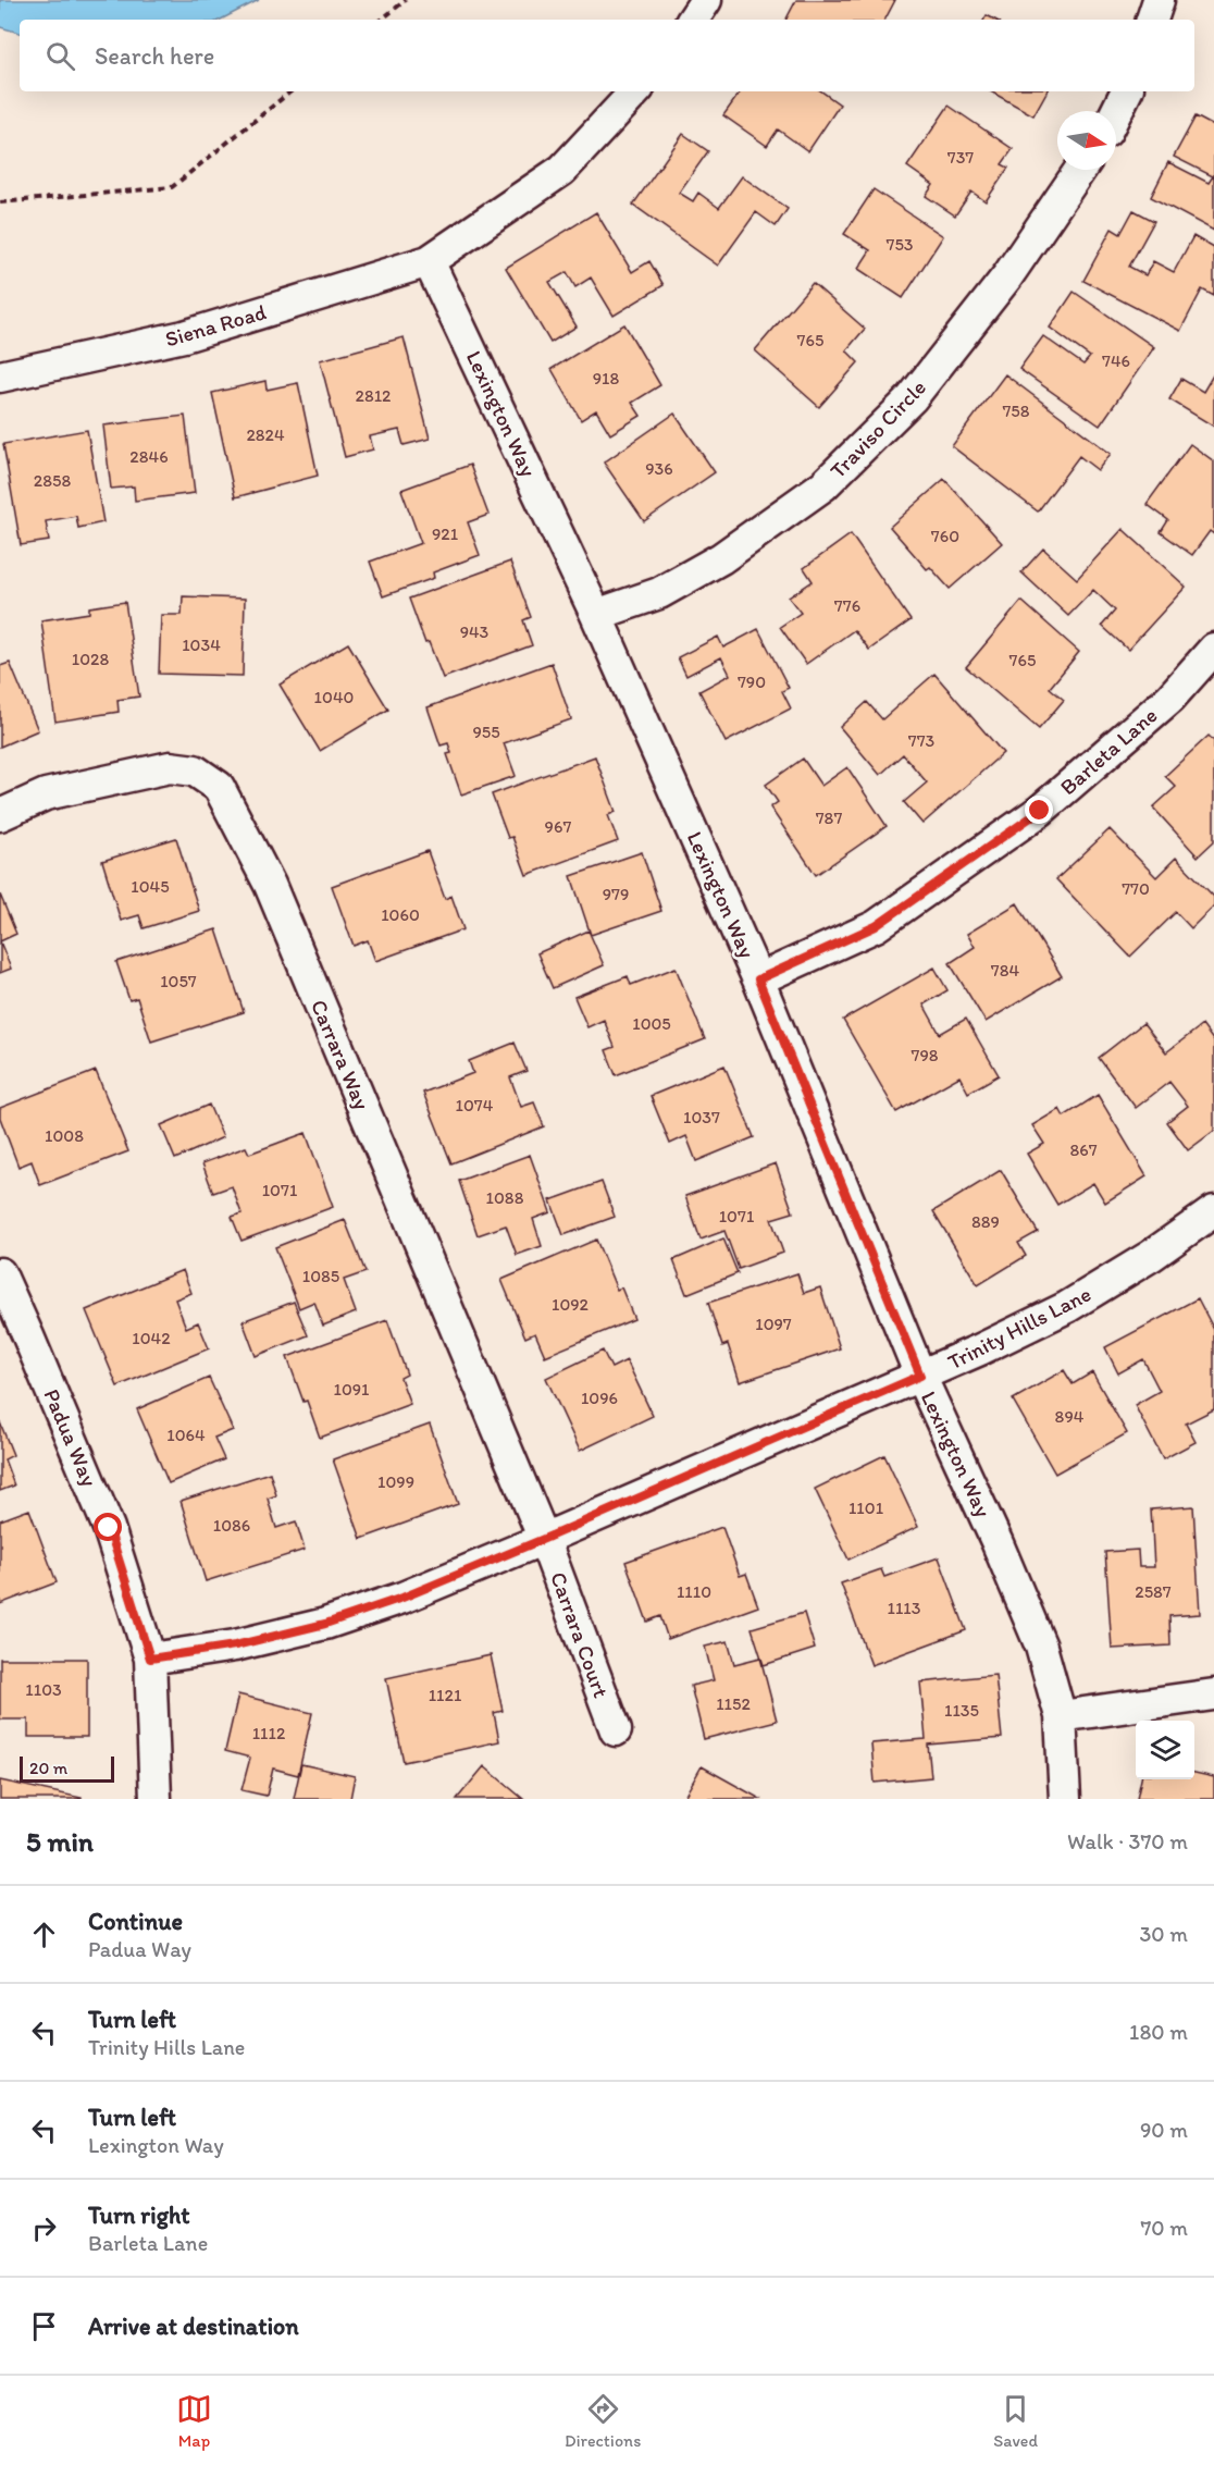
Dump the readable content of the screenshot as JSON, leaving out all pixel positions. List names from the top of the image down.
{
  "streets": {
    "street": [
      "Siena Road",
      "Lexington Way",
      "Traviso Circle",
      "Barleta Lane",
      "Carrara Way",
      "Trinity Hills Lane",
      "Padua Way",
      "Carrara Court"
    ]
  },
  "crossings": [
    ["Siena Road", "Lexington Way"],
    ["Lexington Way", "Traviso Circle"],
    ["Lexington Way", "Barleta Lane"],
    ["Lexington Way", "Trinity Hills Lane"],
    ["Carrara Way", "Trinity Hills Lane"],
    ["Carrara Way", "Carrara Court"],
    ["Trinity Hills Lane", "Padua Way"],
    ["Trinity Hills Lane", "Carrara Court"]
  ],
  "house_numbers": [
    "737",
    "753",
    "765",
    "746",
    "918",
    "2812",
    "758",
    "2824",
    "2846",
    "936",
    "2858",
    "921",
    "760",
    "776",
    "943",
    "1034",
    "1028",
    "765",
    "790",
    "1040",
    "955",
    "773",
    "787",
    "967",
    "1045",
    "770",
    "979",
    "1060",
    "784",
    "1057",
    "1005",
    "798",
    "1074",
    "1037",
    "1008",
    "867",
    "1071",
    "1088",
    "1071",
    "889",
    "1085",
    "1092",
    "1097",
    "1042",
    "1091",
    "1096",
    "894",
    "1064",
    "1099",
    "1101",
    "1086",
    "1110",
    "2587",
    "1113",
    "1103",
    "1121",
    "1152",
    "1135",
    "1112"
  ],
  "scale_bar": "20 m",
  "north": "right",
  "page": {
    "search": "Search here",
    "scale": "20 m",
    "heading": ["5 min", "Walk · 370 m"],
    "list": [
      ["Continue", "Padua Way", "30 m"],
      ["Turn left", "Trinity Hills Lane", "180 m"],
      ["Turn left", "Lexington Way", "90 m"],
      ["Turn right", "Barleta Lane", "70 m"],
      "Arrive at destination"
    ],
    "nav": ["Map", "Directions", "Saved"]
  }
}
